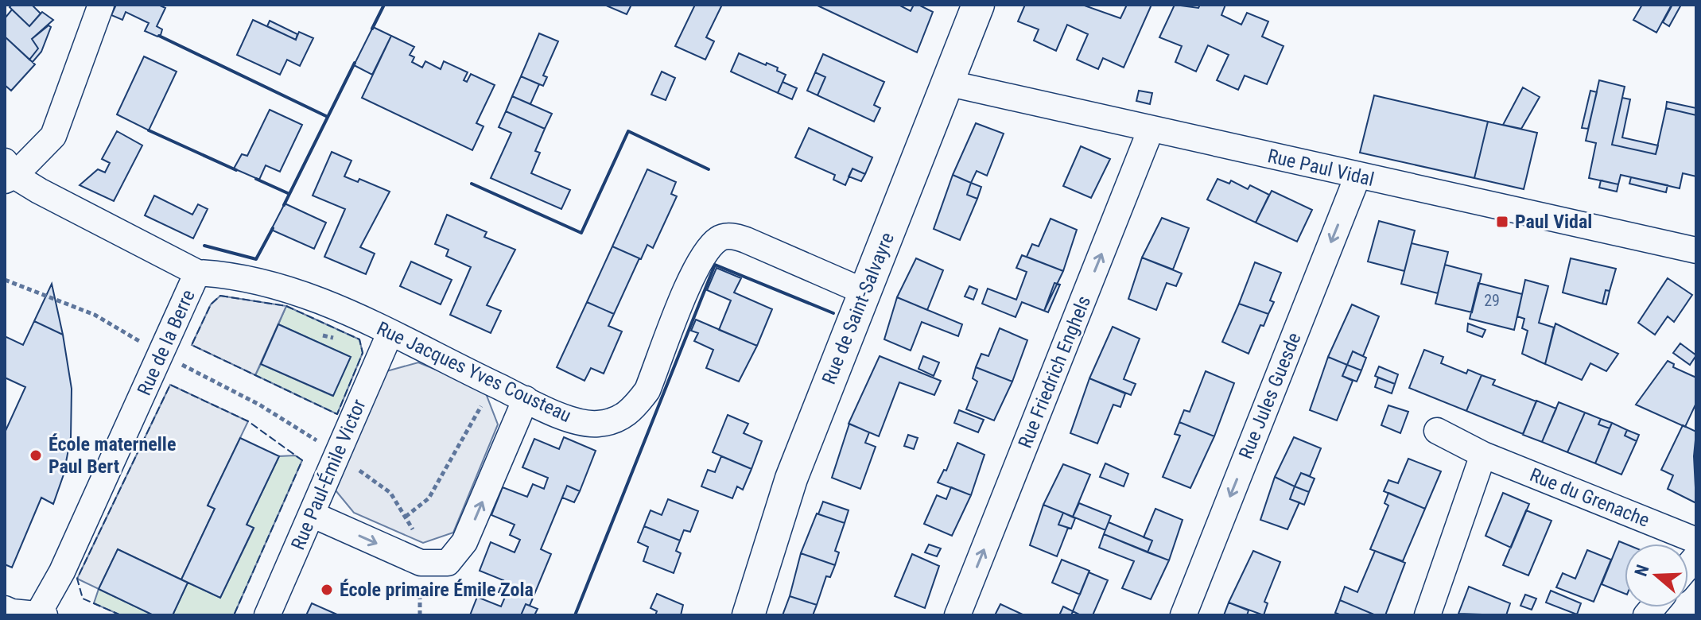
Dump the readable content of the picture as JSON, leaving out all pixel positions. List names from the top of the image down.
{
  "streets": {
    "street": [
      "Rue Paul Vidal",
      "Rue de Saint-Salvayre",
      "Rue de la Berre",
      "Rue Jacques Yves Cousteau",
      "Rue Friedrich Enghels",
      "Rue Jules Guesde",
      "Rue Paul-Émile Victor",
      "Rue du Grenache"
    ]
  },
  "crossings": [
    ["Rue Paul Vidal", "Rue de Saint-Salvayre"],
    ["Rue Paul Vidal", "Rue Friedrich Enghels"],
    ["Rue Paul Vidal", "Rue Jules Guesde"],
    ["Rue de Saint-Salvayre", "Rue Jacques Yves Cousteau"],
    ["Rue de la Berre", "Rue Jacques Yves Cousteau"],
    ["Rue Jacques Yves Cousteau", "Rue Paul-Émile Victor"]
  ],
  "one_way": ["Rue Friedrich Enghels"],
  "places": {
    "transit": ["Paul Vidal"],
    "other": ["École maternelle Paul Bert", "École primaire Émile Zola"]
  },
  "house_numbers": ["29"],
  "north": "left"
}
